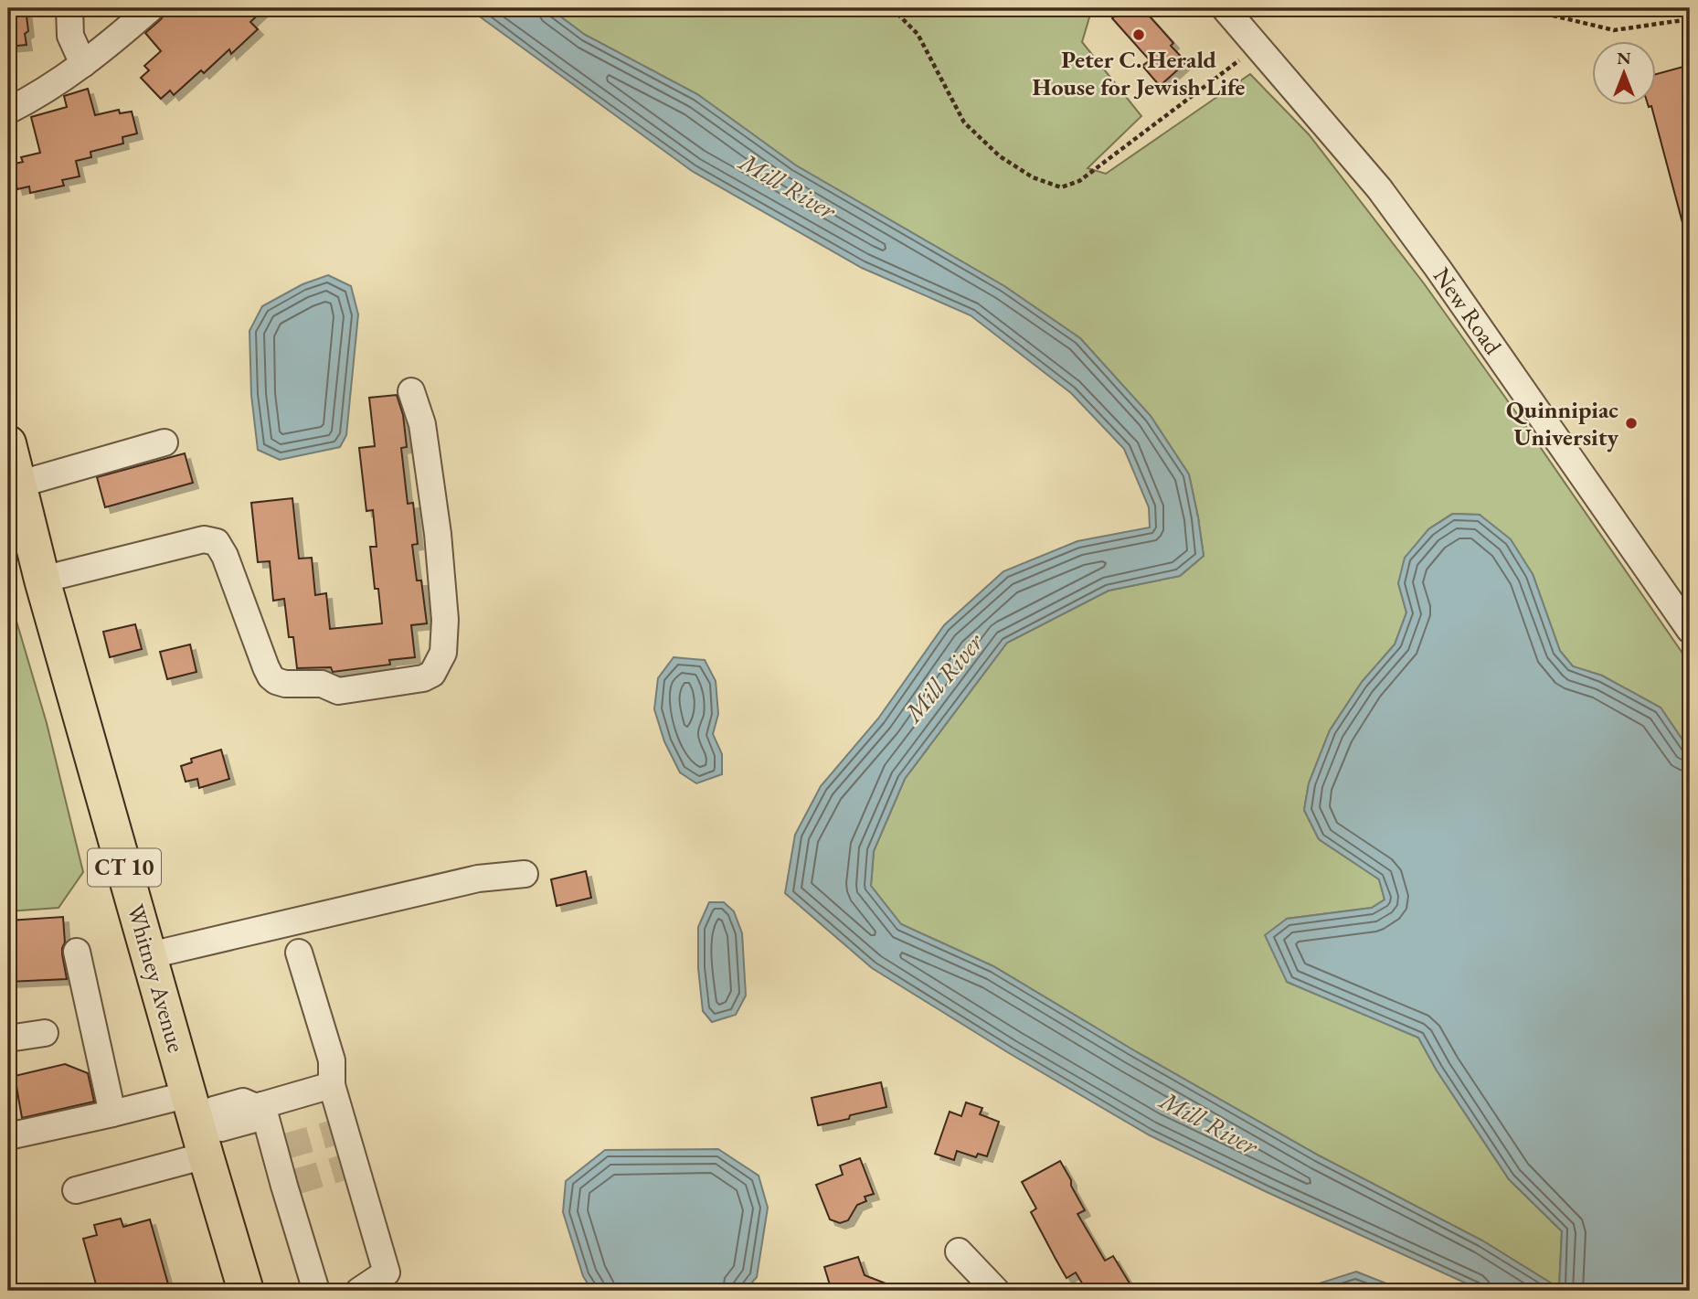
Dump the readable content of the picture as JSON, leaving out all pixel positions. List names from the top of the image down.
{
  "streets": {
    "highway": ["CT 10", "Whitney Avenue"],
    "street": ["New Road"]
  },
  "water": ["Mill River"],
  "places": ["Peter C. Herald House for Jewish Life", "Quinnipiac University"],
  "north": "top"
}
